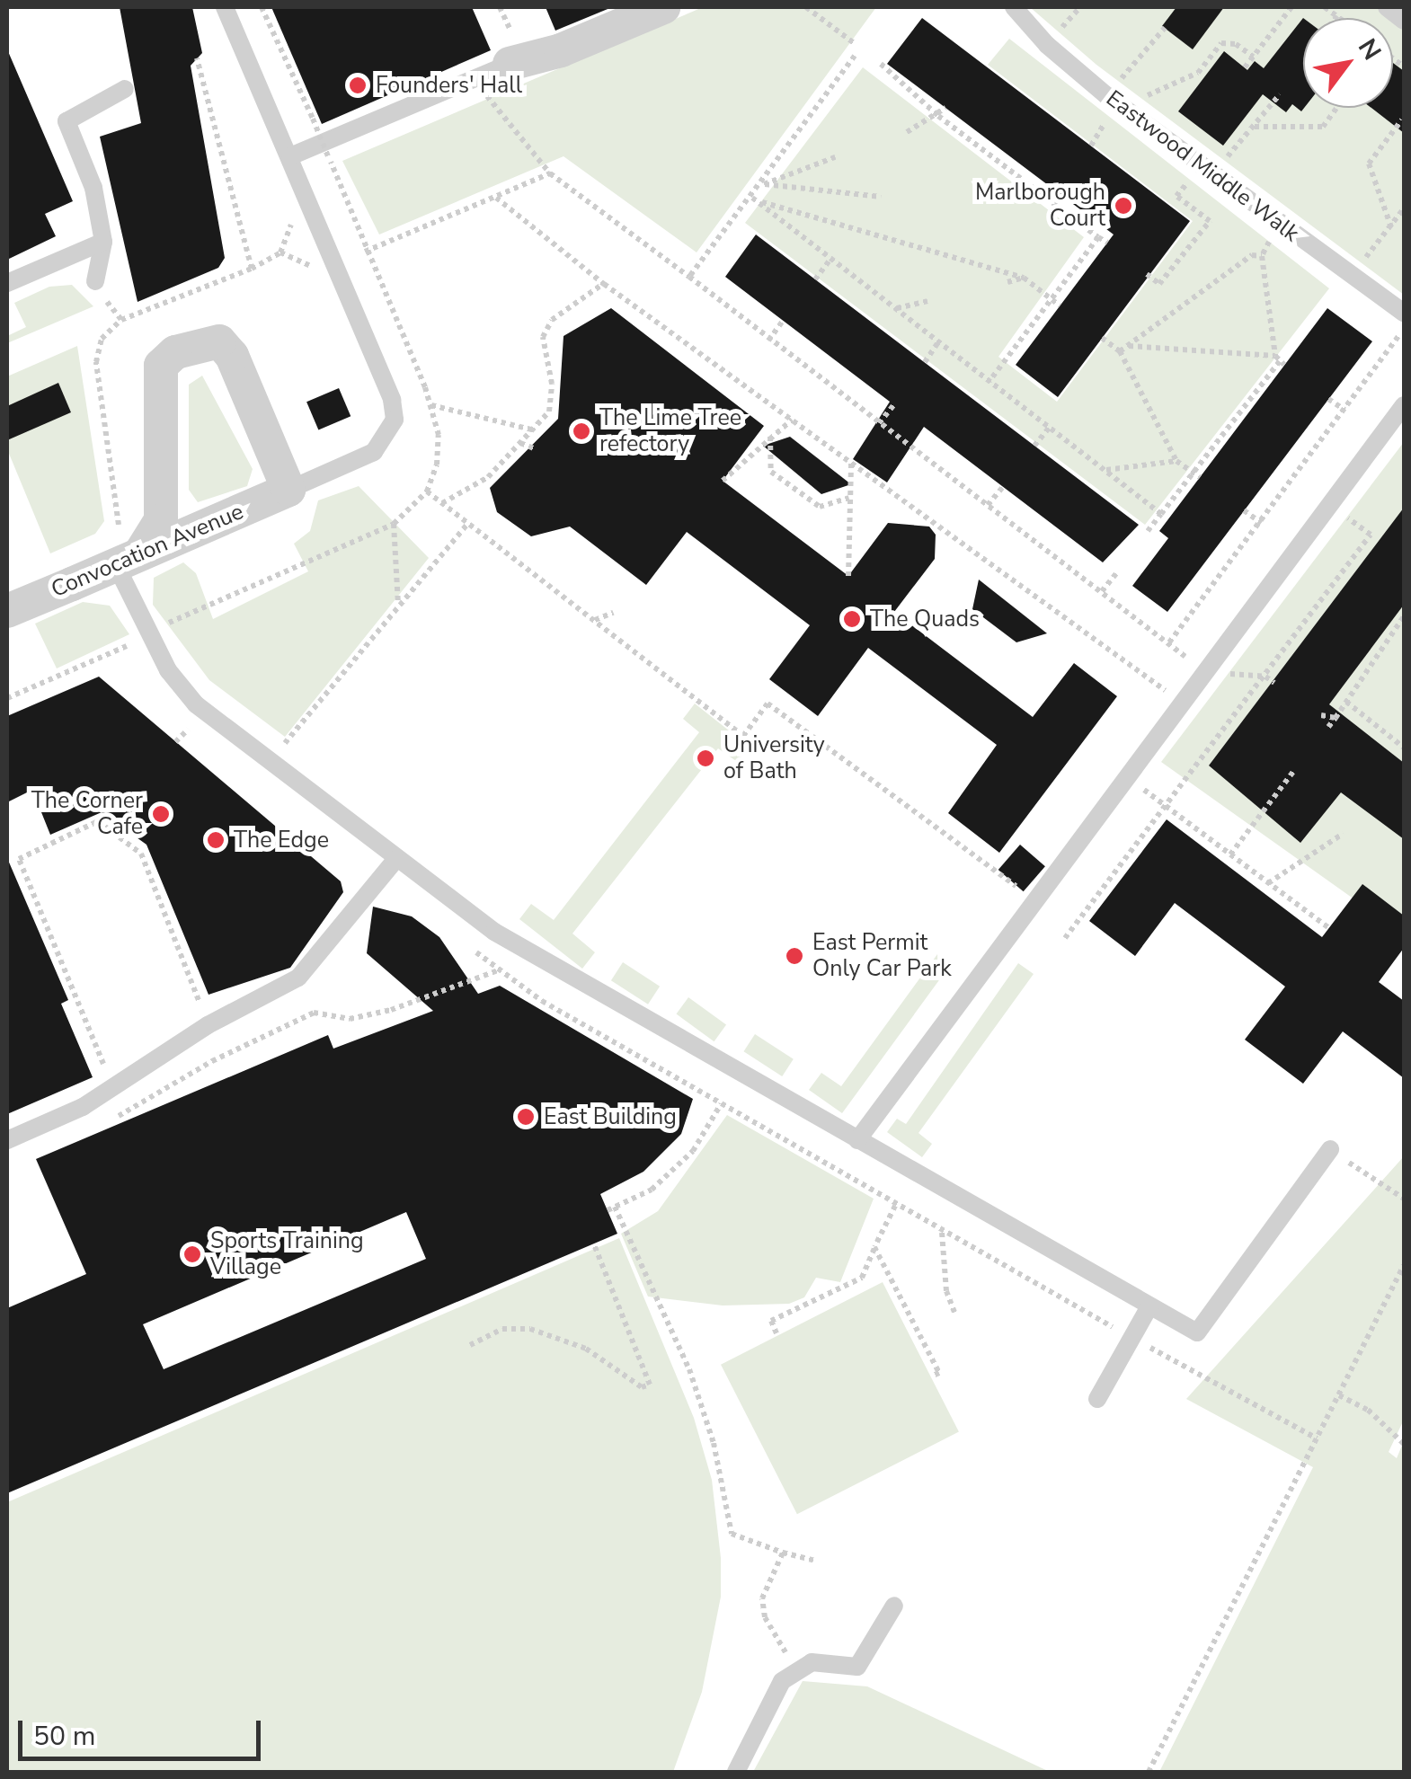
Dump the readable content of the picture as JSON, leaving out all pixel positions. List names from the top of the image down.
{
  "streets": {
    "street": ["Convocation Avenue"],
    "lane": ["Eastwood Middle Walk"]
  },
  "places": [
    "Founders' Hall",
    "Marlborough Court",
    "The Lime Tree refectory",
    "The Quads",
    "University of Bath",
    "The Corner Cafe",
    "The Edge",
    "East Permit Only Car Park",
    "East Building",
    "Sports Training Village"
  ],
  "scale_bar": "50 m",
  "north": "top right"
}
